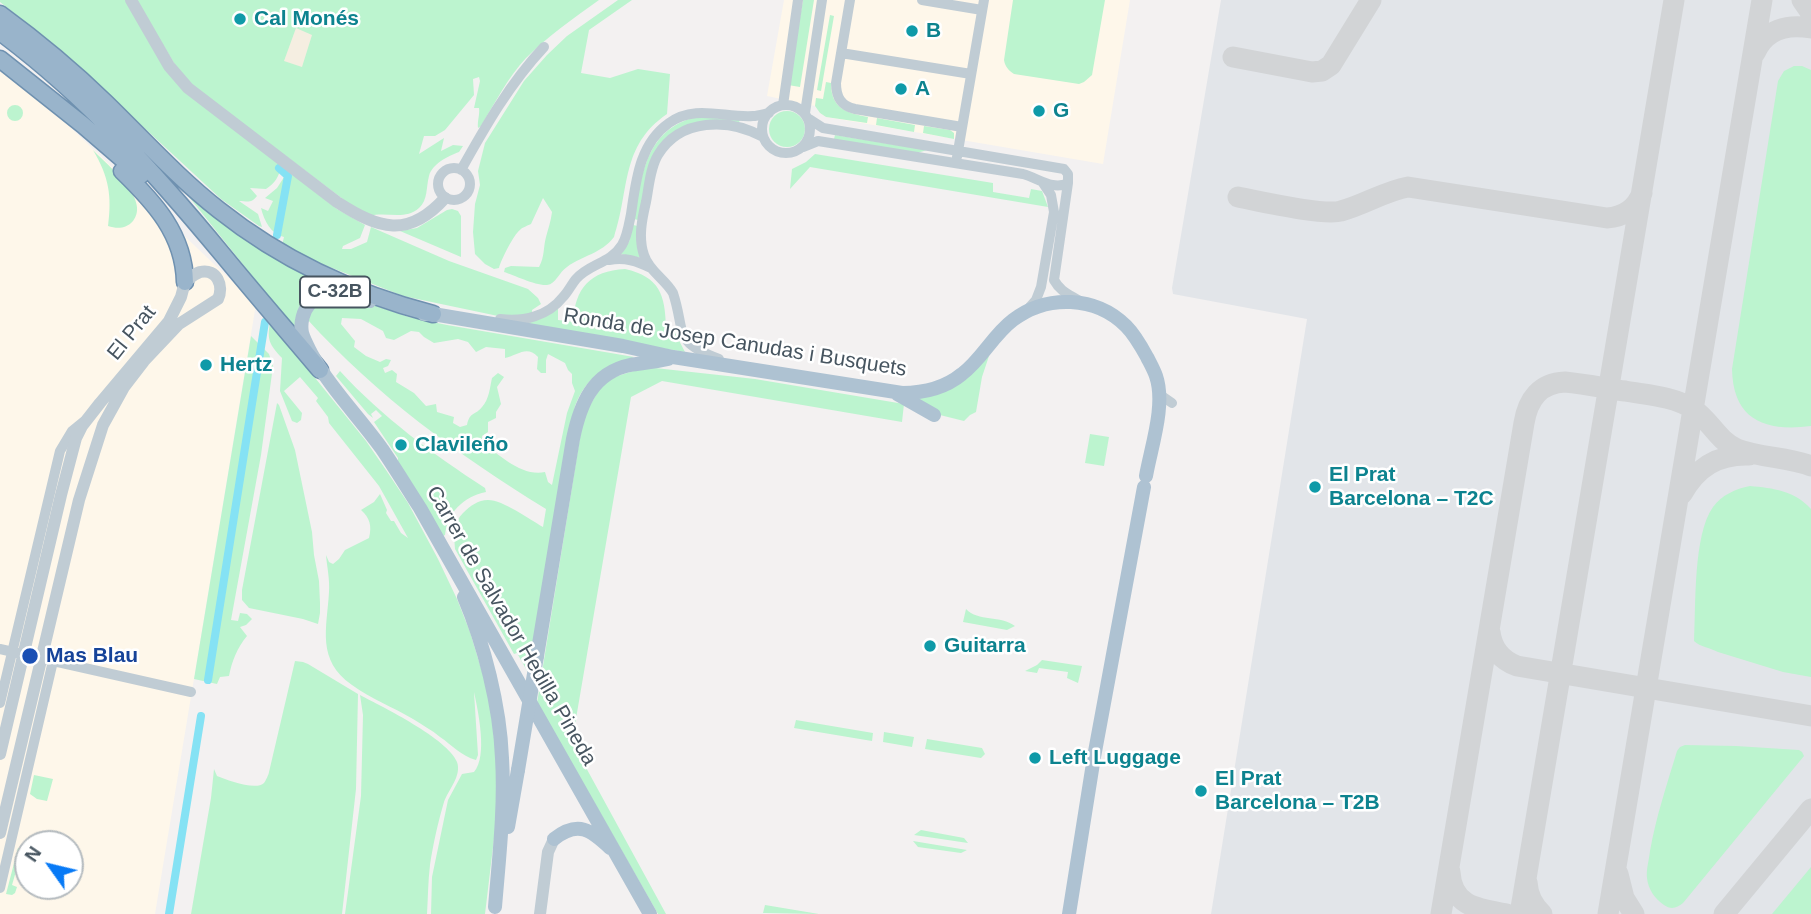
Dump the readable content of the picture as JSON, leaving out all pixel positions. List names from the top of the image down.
{
  "streets": {
    "highway": ["C-32B"],
    "main road": ["Ronda de Josep Canudas i Busquets", "Carrer de Salvador Hedilla Pineda"],
    "street": ["El Prat"]
  },
  "crossings": [
    ["C-32B", "Ronda de Josep Canudas i Busquets"],
    ["C-32B", "Carrer de Salvador Hedilla Pineda"]
  ],
  "places": [
    "Cal Monés",
    "B",
    "A",
    "G",
    "Hertz",
    "Clavileño",
    "El Prat Barcelona – T2C",
    "Guitarra",
    "Mas Blau",
    "Left Luggage",
    "El Prat Barcelona – T2B"
  ],
  "north": "top left"
}
